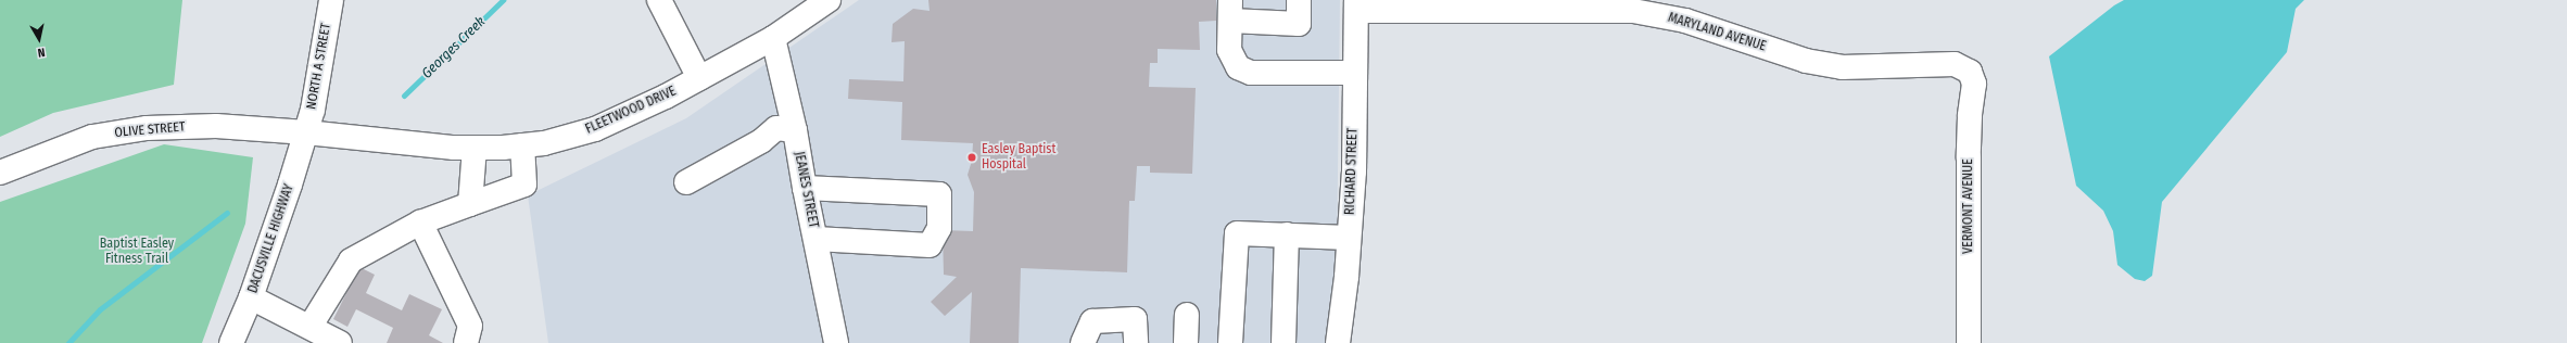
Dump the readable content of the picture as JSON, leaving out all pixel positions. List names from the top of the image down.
{
  "streets": {
    "street": [
      "MARYLAND AVENUE",
      "NORTH A STREET",
      "FLEETWOOD DRIVE",
      "OLIVE STREET",
      "RICHARD STREET",
      "JEANES STREET",
      "VERMONT AVENUE",
      "DACUSVILLE HIGHWAY"
    ]
  },
  "crossings": [
    ["MARYLAND AVENUE", "RICHARD STREET"],
    ["MARYLAND AVENUE", "VERMONT AVENUE"],
    ["NORTH A STREET", "FLEETWOOD DRIVE"],
    ["NORTH A STREET", "OLIVE STREET"],
    ["NORTH A STREET", "DACUSVILLE HIGHWAY"],
    ["FLEETWOOD DRIVE", "OLIVE STREET"],
    ["FLEETWOOD DRIVE", "JEANES STREET"],
    ["FLEETWOOD DRIVE", "DACUSVILLE HIGHWAY"],
    ["OLIVE STREET", "DACUSVILLE HIGHWAY"]
  ],
  "water": ["Georges Creek"],
  "parks": ["Baptist Easley Fitness Trail"],
  "places": ["Easley Baptist Hospital"],
  "north": "bottom"
}
